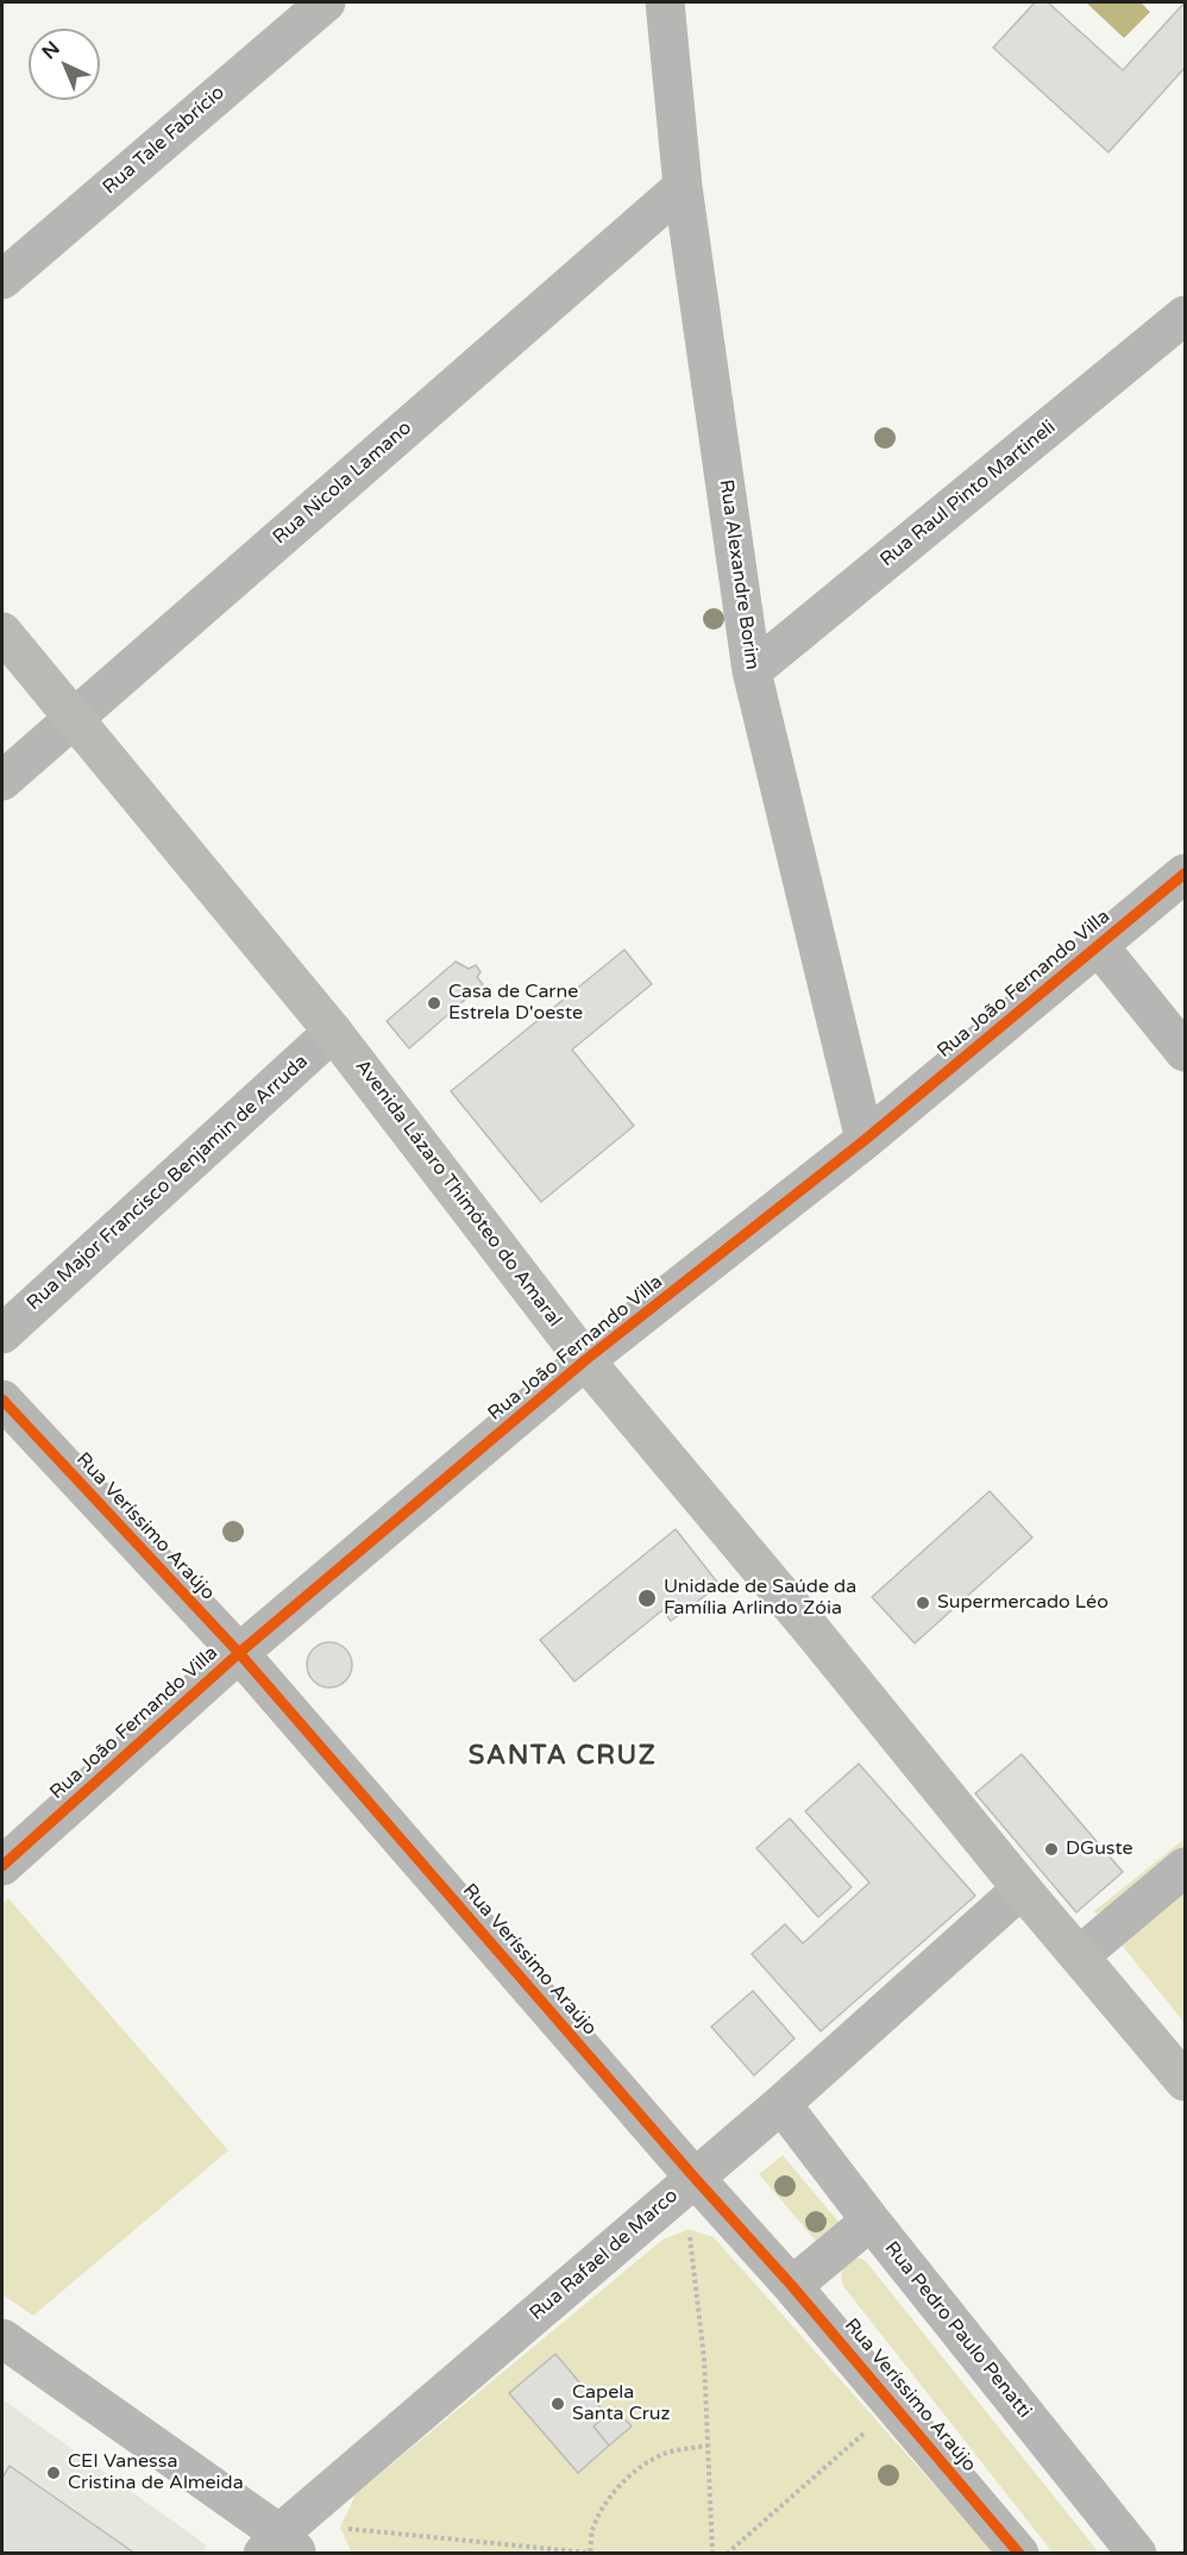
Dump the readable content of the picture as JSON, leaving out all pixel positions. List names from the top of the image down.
{
  "streets": {
    "main road": ["Avenida Lázaro Thimóteo do Amaral"],
    "street": [
      "Rua Tale Fabrício",
      "Rua Nicola Lamano",
      "Rua Raul Pinto Martineli",
      "Rua Alexandre Borim",
      "Rua João Fernando Villa",
      "Rua Major Francisco Benjamin de Arruda",
      "Rua Veríssimo Araújo",
      "Rua Rafael de Marco",
      "Rua Pedro Paulo Penatti"
    ]
  },
  "crossings": [
    ["Rua Nicola Lamano", "Rua Alexandre Borim"],
    ["Rua Nicola Lamano", "Avenida Lázaro Thimóteo do Amaral"],
    ["Rua Raul Pinto Martineli", "Rua Alexandre Borim"],
    ["Rua Alexandre Borim", "Rua João Fernando Villa"],
    ["Rua João Fernando Villa", "Avenida Lázaro Thimóteo do Amaral"],
    ["Rua João Fernando Villa", "Rua Veríssimo Araújo"],
    ["Rua Major Francisco Benjamin de Arruda", "Avenida Lázaro Thimóteo do Amaral"],
    ["Avenida Lázaro Thimóteo do Amaral", "Rua Rafael de Marco"],
    ["Rua Veríssimo Araújo", "Rua Rafael de Marco"],
    ["Rua Rafael de Marco", "Rua Pedro Paulo Penatti"]
  ],
  "districts": ["SANTA CRUZ"],
  "places": [
    "Casa de Carne Estrela D'oeste",
    "Unidade de Saúde da Família Arlindo Zóia",
    "Supermercado Léo",
    "DGuste",
    "Capela Santa Cruz",
    "CEI Vanessa Cristina de Almeida"
  ],
  "north": "top left"
}
